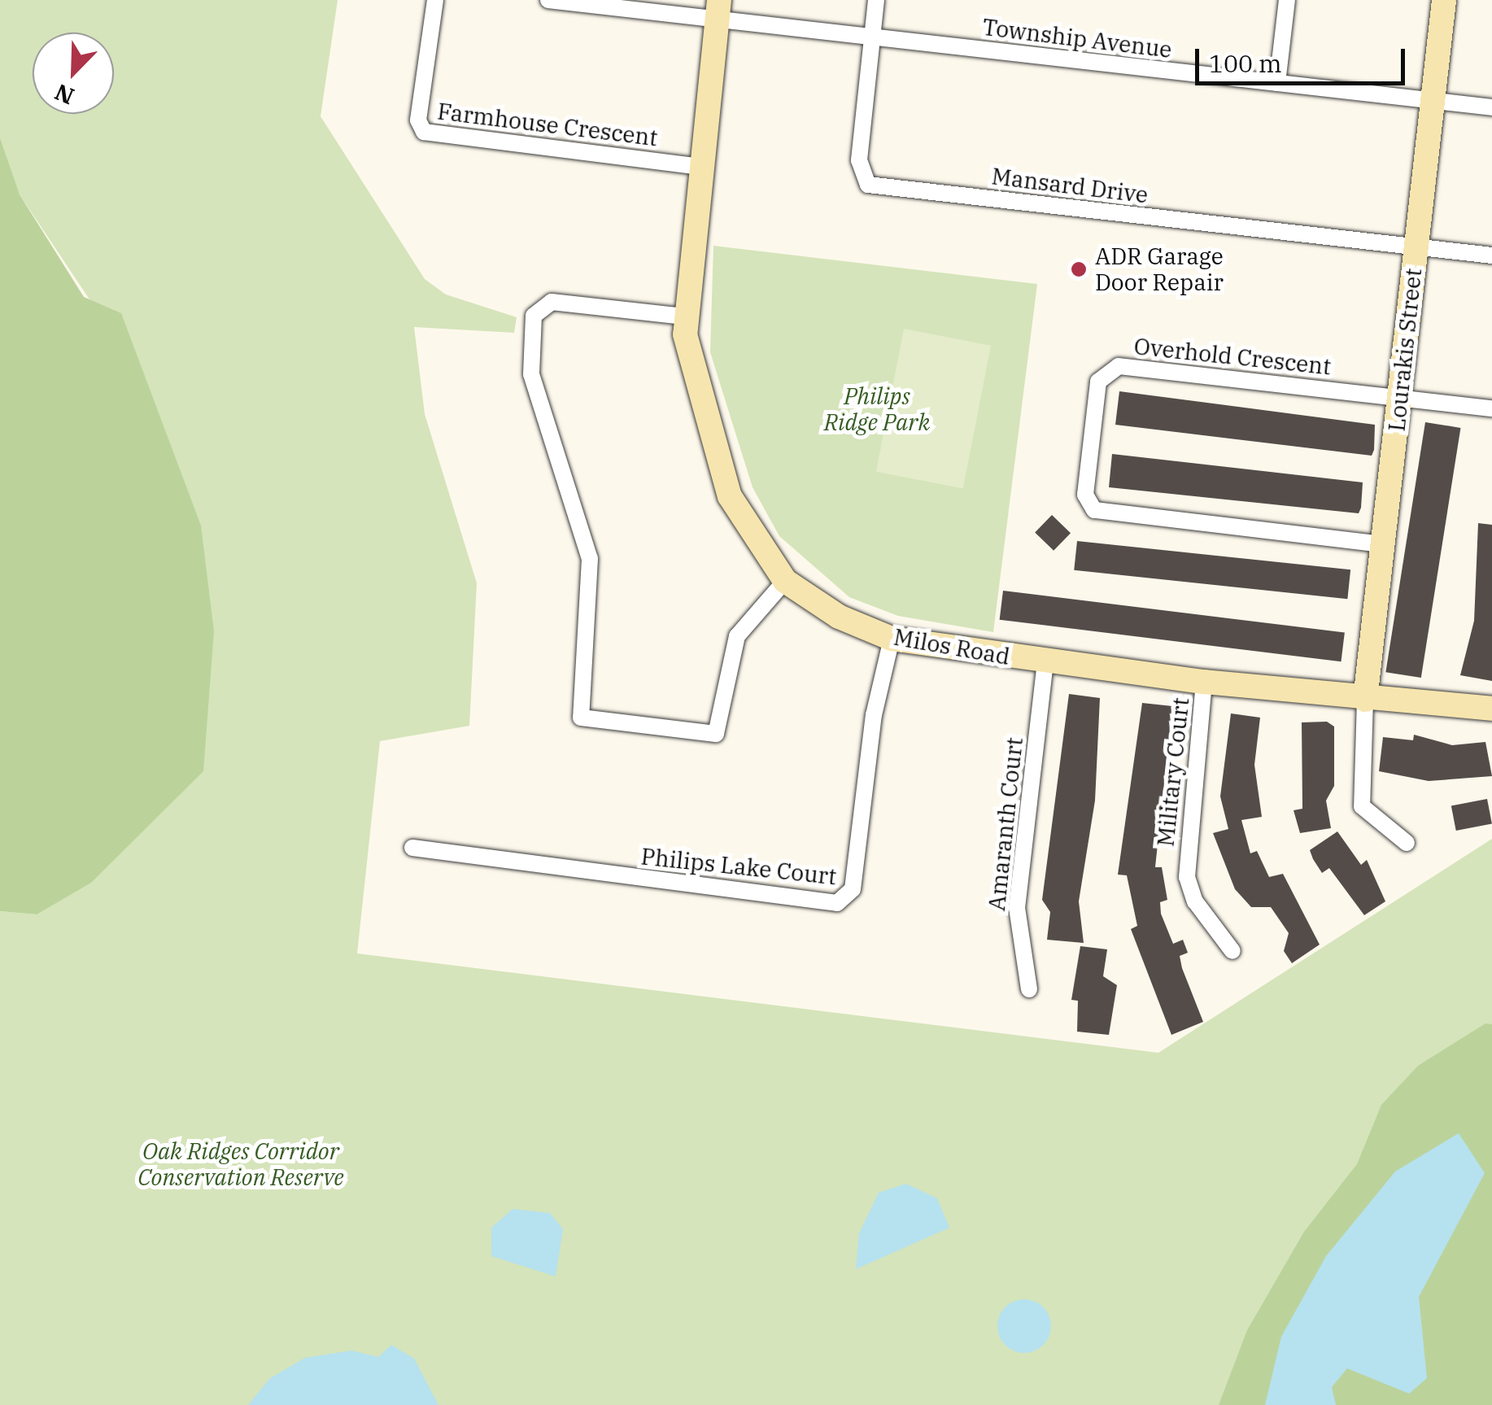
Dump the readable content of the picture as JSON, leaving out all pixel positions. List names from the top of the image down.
{
  "streets": {
    "street": [
      "Township Avenue",
      "Farmhouse Crescent",
      "Mansard Drive",
      "Lourakis Street",
      "Overhold Crescent",
      "Milos Road",
      "Military Court",
      "Amaranth Court",
      "Philips Lake Court"
    ]
  },
  "crossings": [
    ["Township Avenue", "Mansard Drive"],
    ["Township Avenue", "Lourakis Street"],
    ["Township Avenue", "Milos Road"],
    ["Farmhouse Crescent", "Milos Road"],
    ["Mansard Drive", "Lourakis Street"],
    ["Lourakis Street", "Overhold Crescent"],
    ["Lourakis Street", "Milos Road"],
    ["Milos Road", "Military Court"],
    ["Milos Road", "Amaranth Court"],
    ["Milos Road", "Philips Lake Court"]
  ],
  "parks": ["Philips Ridge Park", "Oak Ridges Corridor Conservation Reserve"],
  "places": ["ADR Garage Door Repair"],
  "scale_bar": "100 m",
  "north": "bottom left"
}
